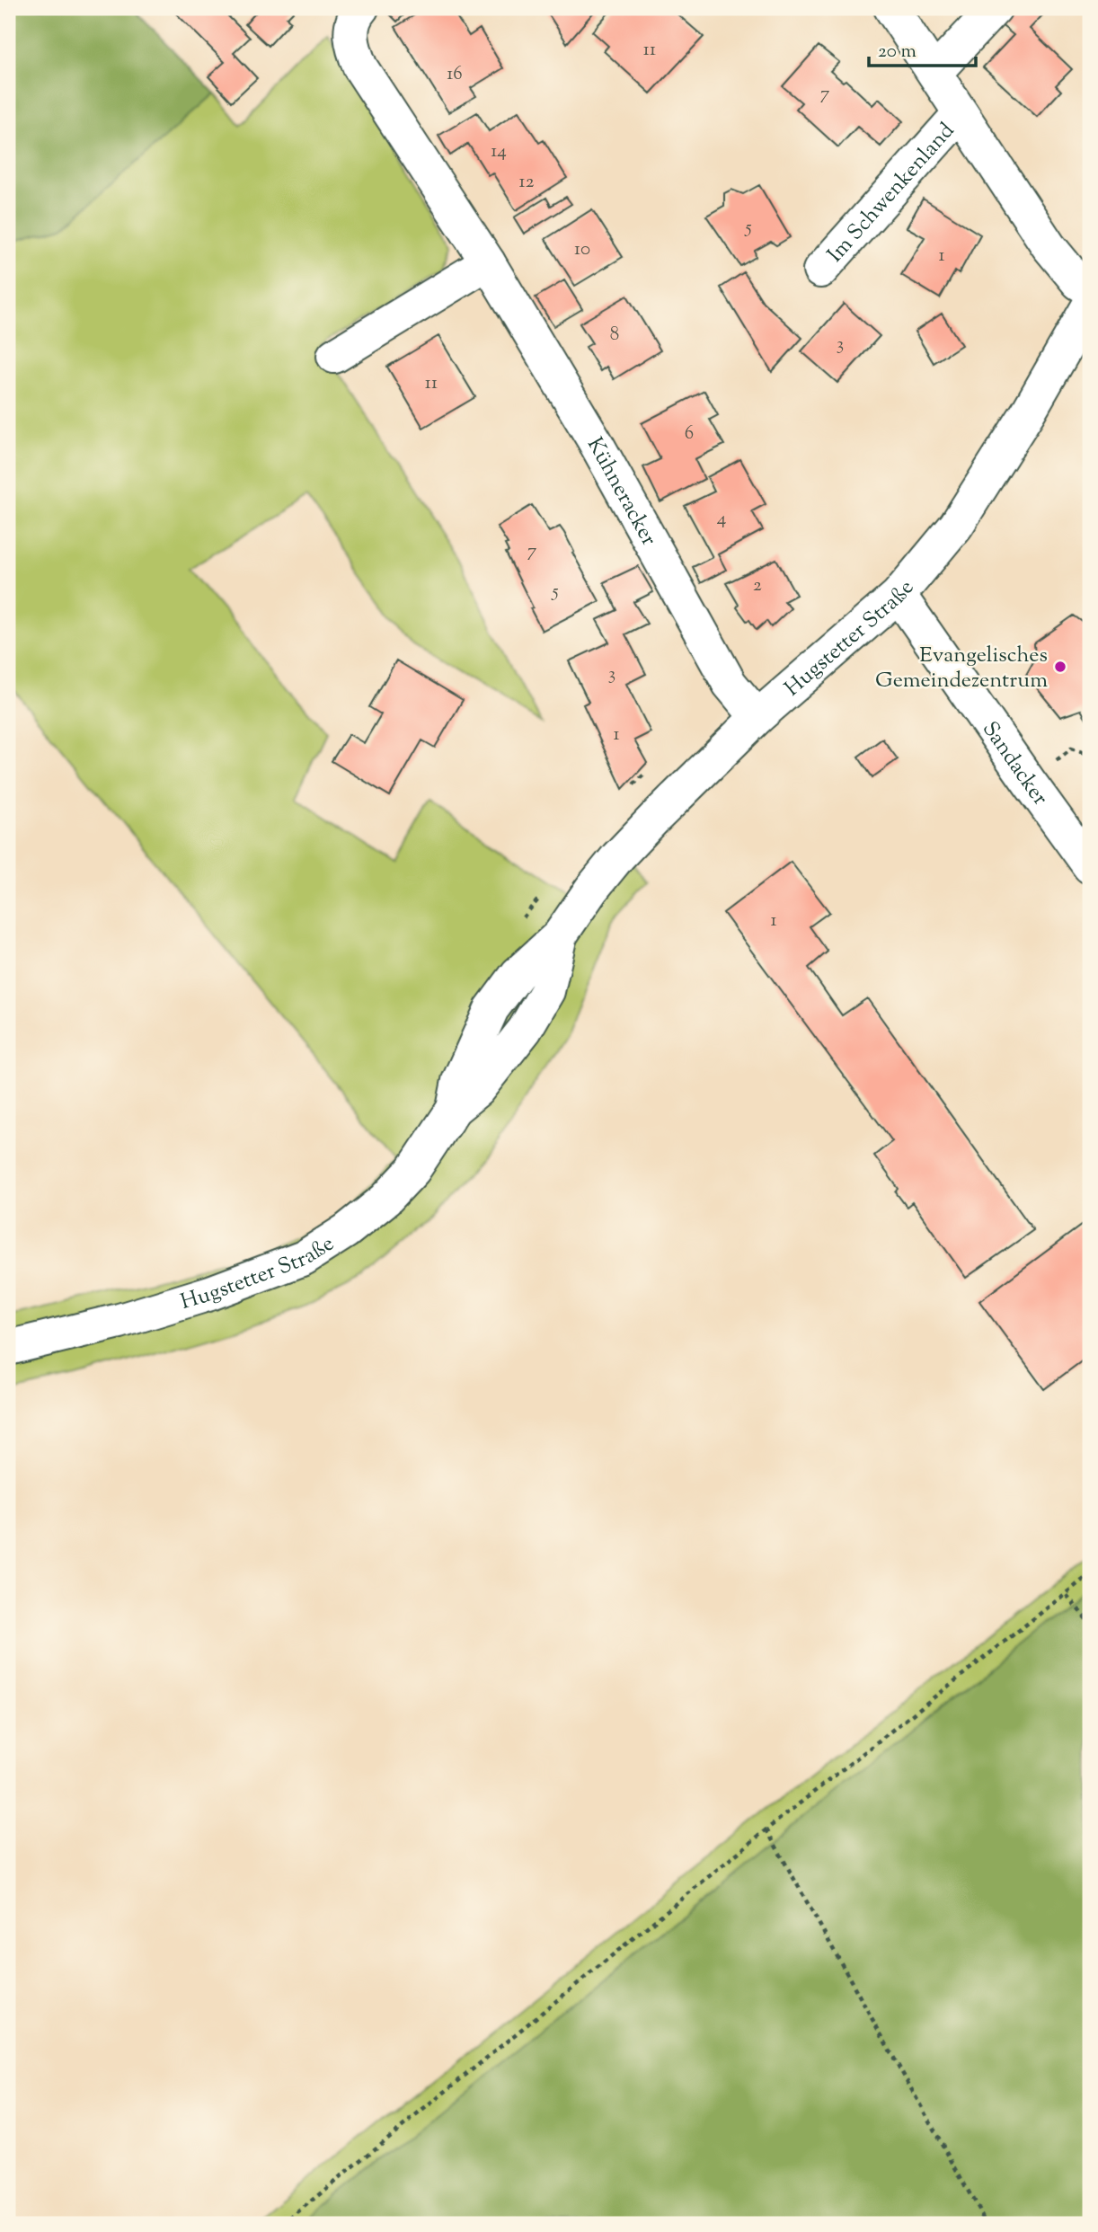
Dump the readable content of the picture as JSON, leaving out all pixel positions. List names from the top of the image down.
{
  "streets": {
    "street": [
      "Im Schwenkenland",
      "Kühneracker",
      "Hugstetter Straße",
      "Sandacker"
    ]
  },
  "crossings": [
    ["Kühneracker", "Hugstetter Straße"],
    ["Hugstetter Straße", "Sandacker"]
  ],
  "places": ["Evangelisches Gemeindezentrum"],
  "house_numbers": [
    "11",
    "16",
    "7",
    "14",
    "12",
    "5",
    "10",
    "1",
    "8",
    "3",
    "11",
    "6",
    "4",
    "7",
    "2",
    "5",
    "3",
    "1",
    "1"
  ],
  "scale_bar": "20 m"
}
